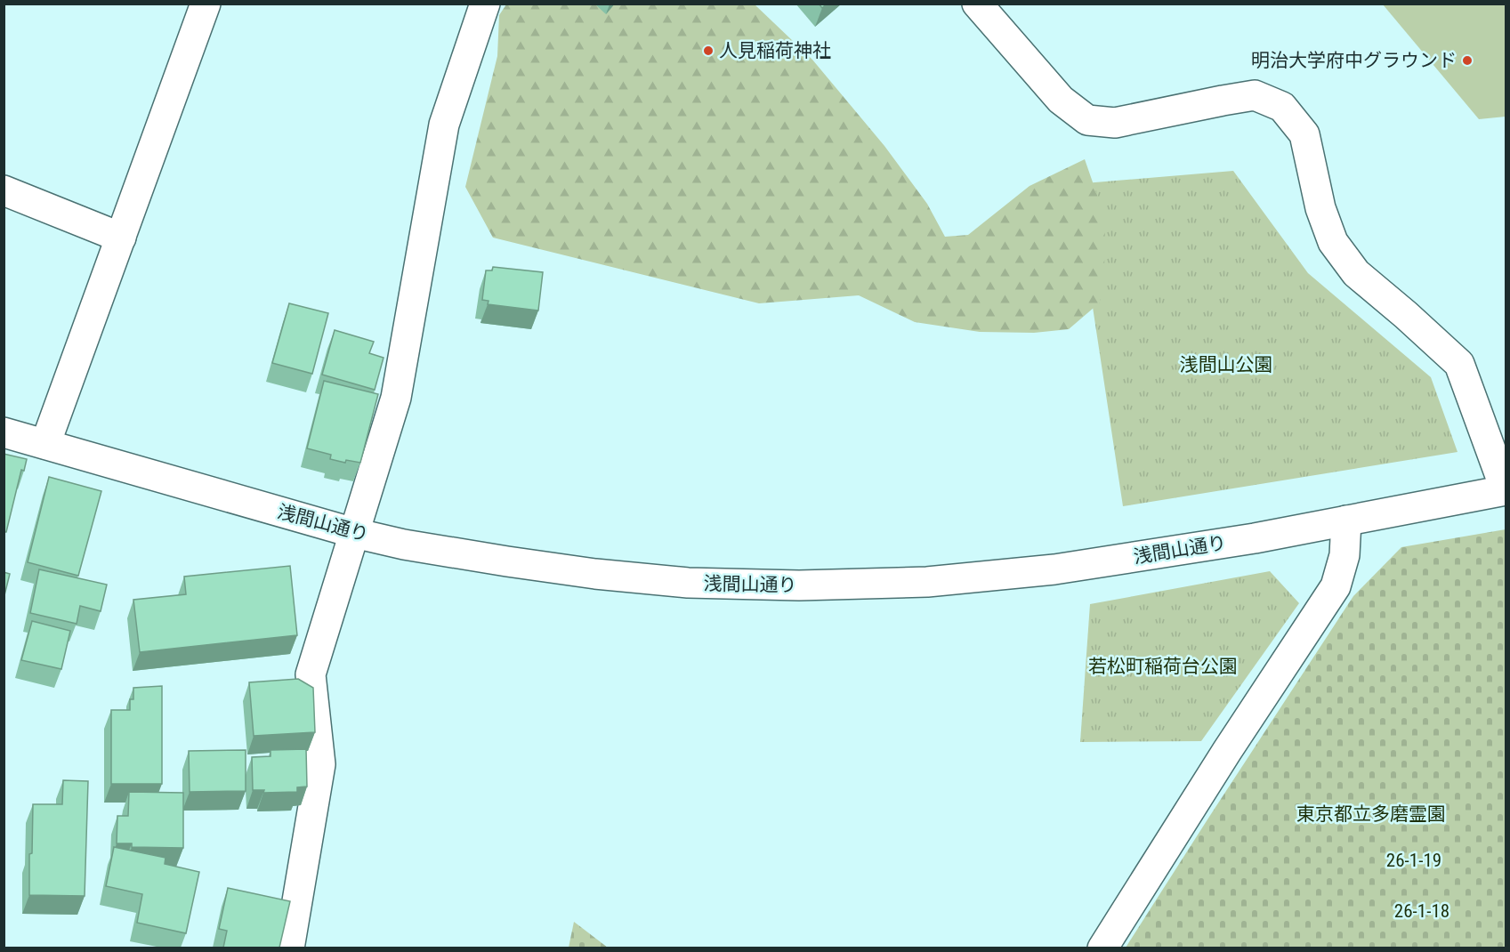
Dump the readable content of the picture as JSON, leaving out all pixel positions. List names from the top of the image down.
{
  "streets": {
    "street": ["浅間山通り"]
  },
  "parks": [
    "浅間山公園",
    "若松町稲荷台公園",
    "東京都立多磨霊園",
    "26-1-19",
    "26-1-18"
  ],
  "places": ["人見稲荷神社", "明治大学府中グラウンド"]
}
